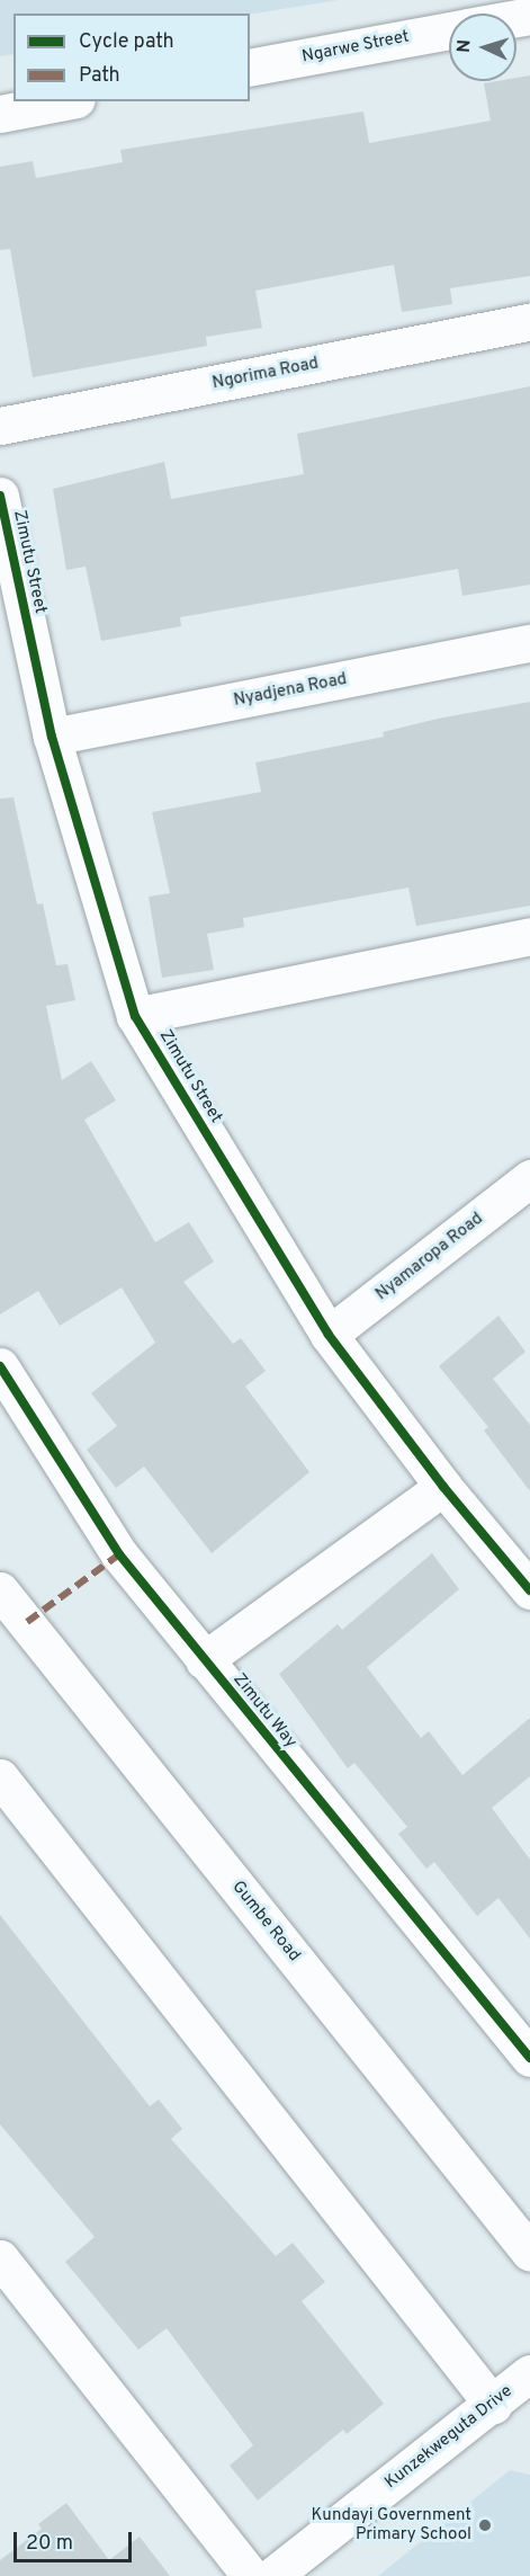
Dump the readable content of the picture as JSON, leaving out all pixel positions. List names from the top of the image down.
{
  "streets": {
    "street": [
      "Ngarwe Street",
      "Ngorima Road",
      "Zimutu Street",
      "Nyadjena Road",
      "Nyamaropa Road",
      "Zimutu Way",
      "Gumbe Road",
      "Kunzekweguta Drive"
    ]
  },
  "crossings": [
    ["Zimutu Street", "Nyadjena Road"],
    ["Zimutu Street", "Nyamaropa Road"]
  ],
  "places": ["Kundayi Government Primary School"],
  "legend": ["Cycle path", "Path"],
  "scale_bar": "20 m",
  "north": "left"
}
